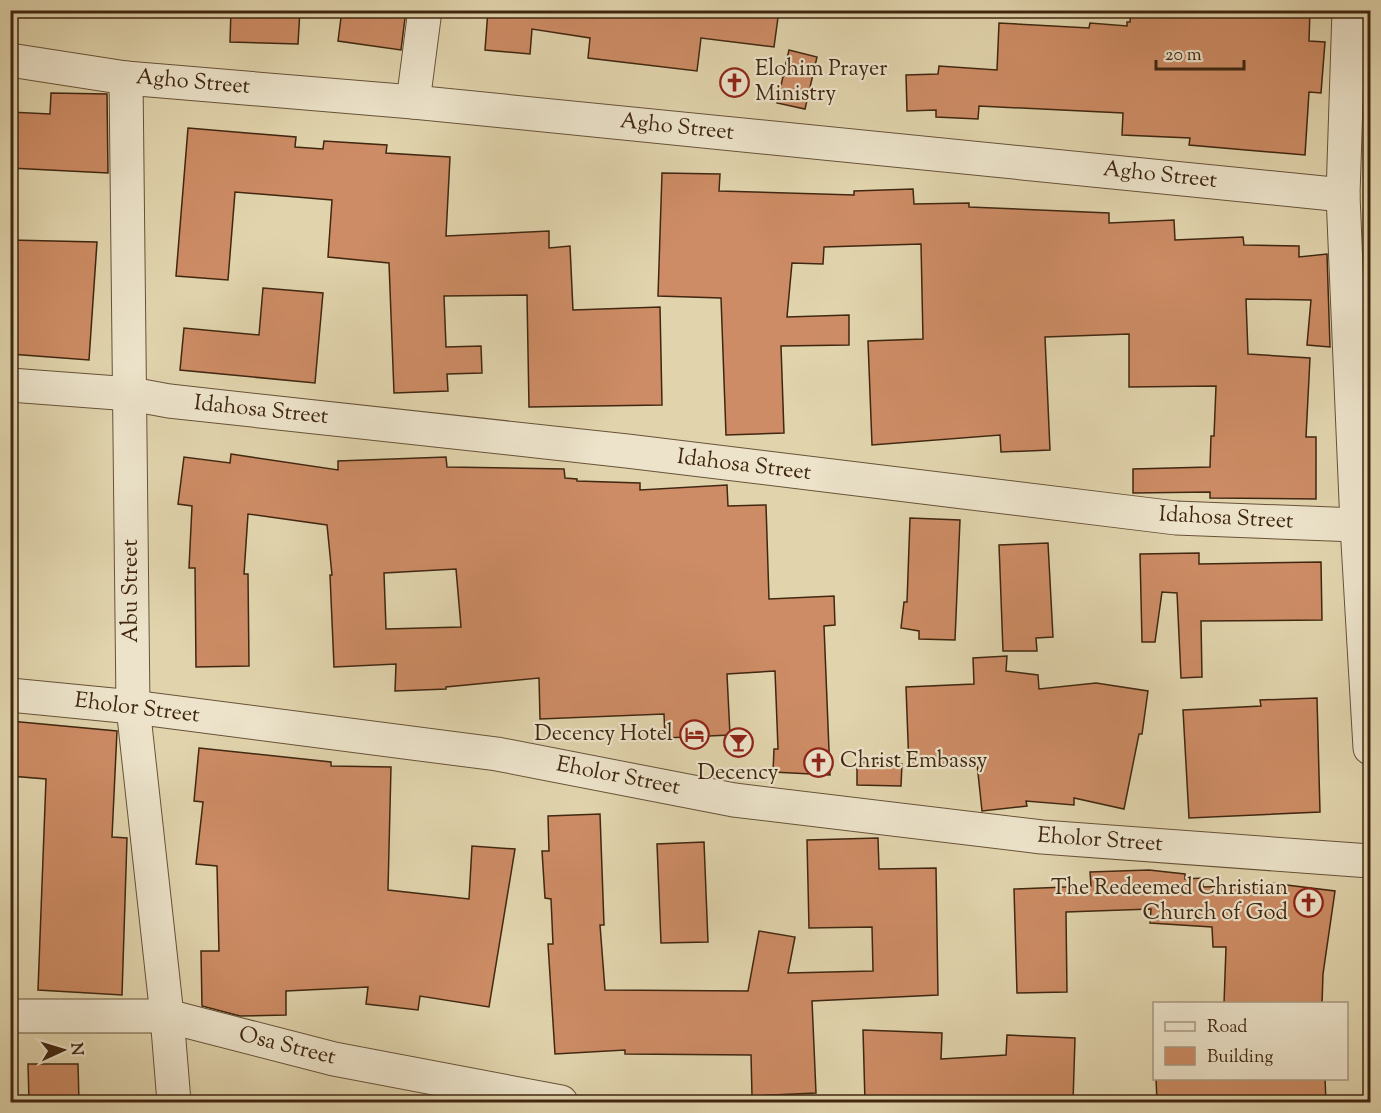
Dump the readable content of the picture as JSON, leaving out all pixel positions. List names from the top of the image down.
{
  "streets": {
    "street": [
      "Agho Street",
      "Idahosa Street",
      "Abu Street",
      "Eholor Street",
      "Osa Street"
    ]
  },
  "crossings": [
    ["Agho Street", "Abu Street"],
    ["Idahosa Street", "Abu Street"],
    ["Abu Street", "Eholor Street"],
    ["Abu Street", "Osa Street"]
  ],
  "places": {
    "church": ["Elohim Prayer Ministry", "Christ Embassy", "The Redeemed Christian Church of God"],
    "hotel": ["Decency Hotel"],
    "bar": ["Decency"]
  },
  "legend": ["Road", "Building"],
  "scale_bar": "20 m",
  "north": "right"
}
